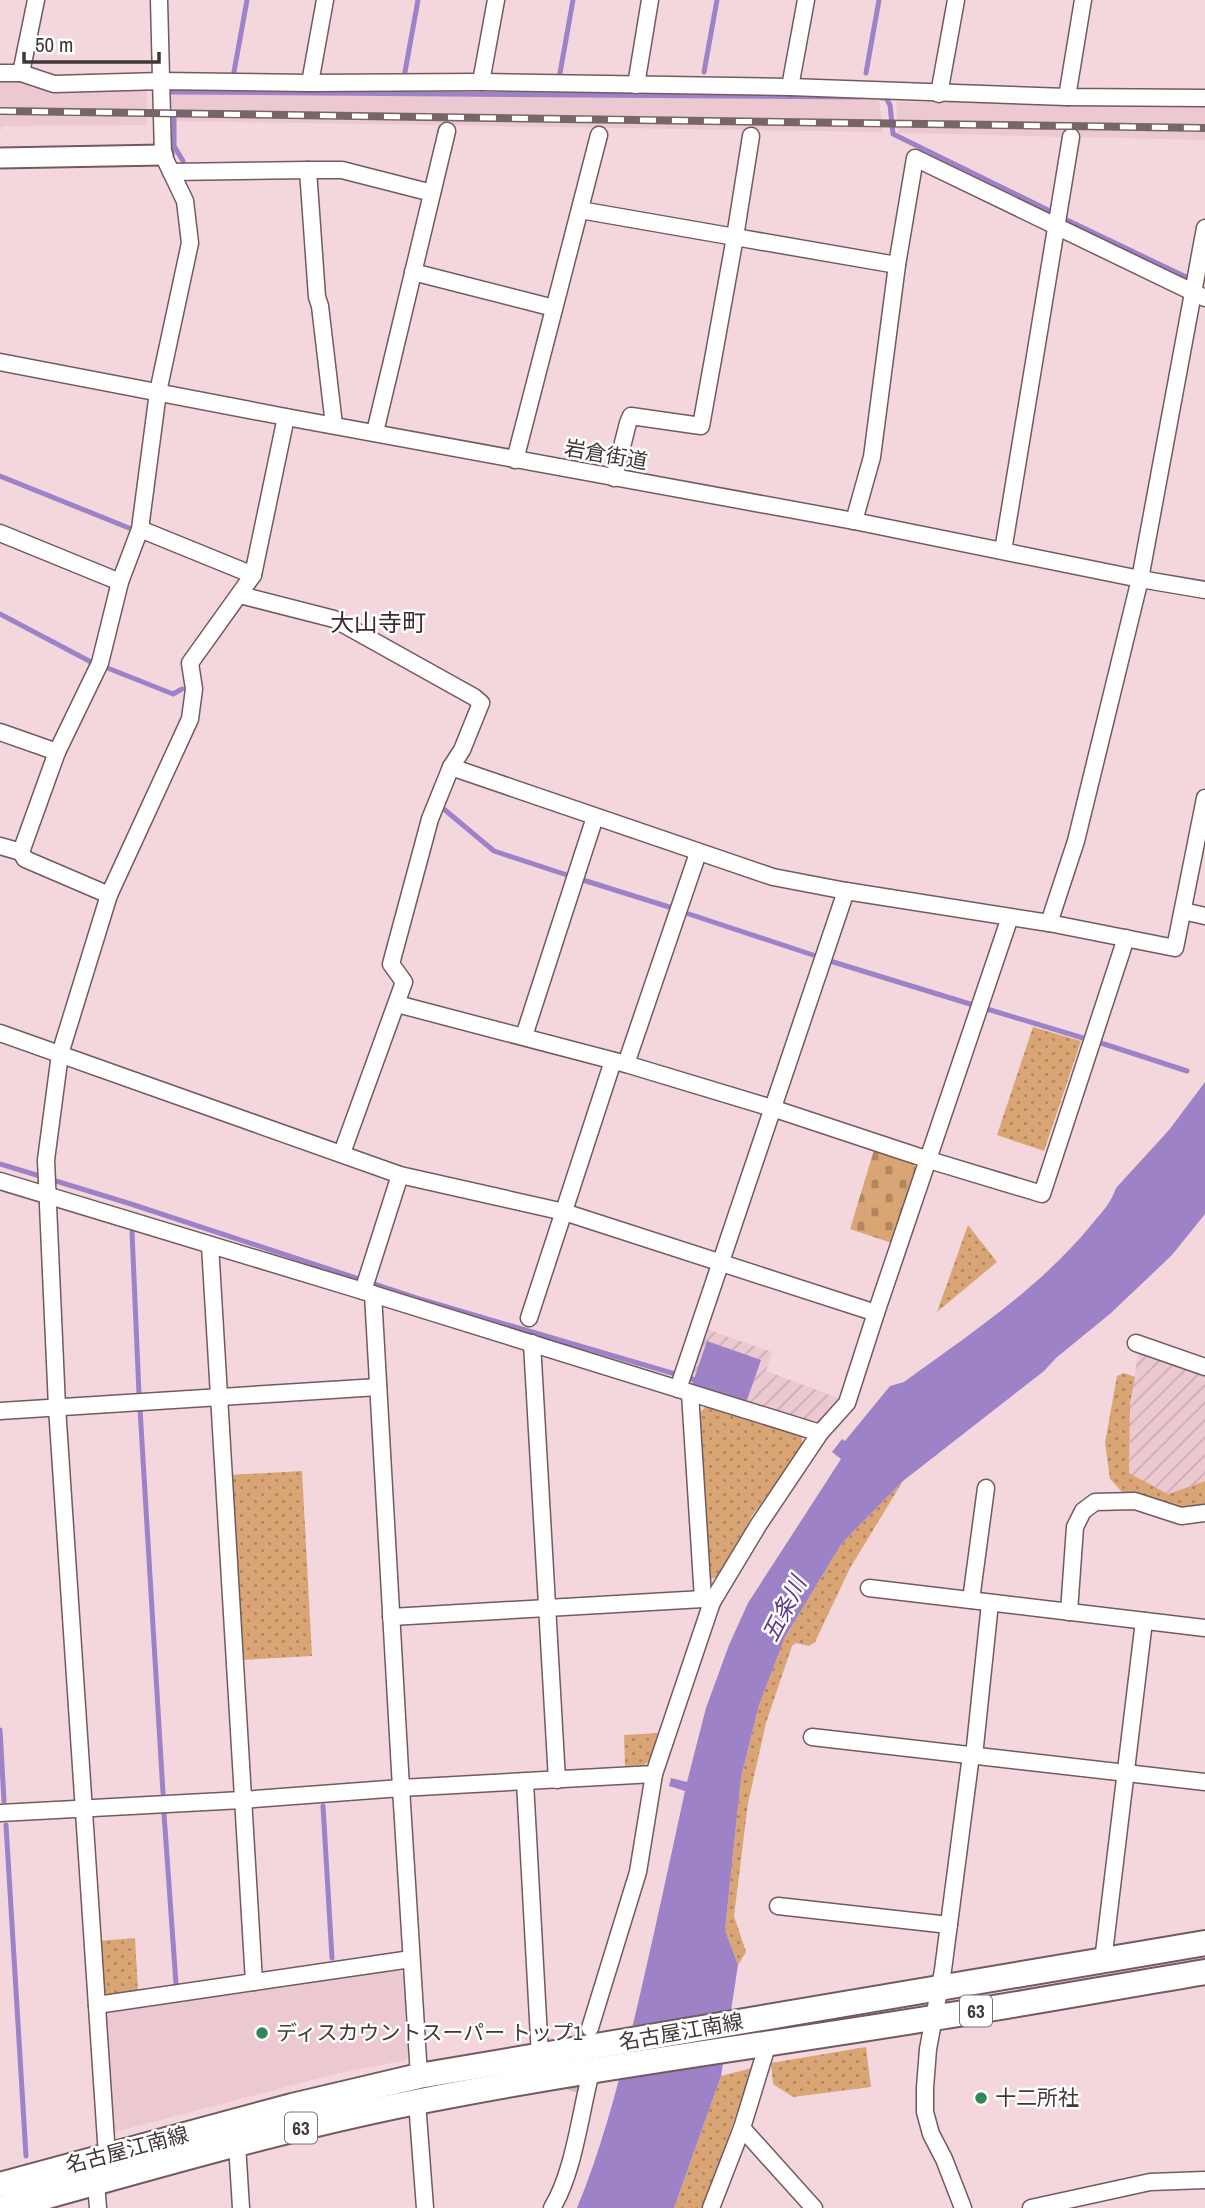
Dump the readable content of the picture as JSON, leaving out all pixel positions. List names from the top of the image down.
{
  "streets": {
    "main road": ["63", "名古屋江南線"],
    "street": ["岩倉街道"]
  },
  "districts": ["大山寺町"],
  "water": ["五条川"],
  "places": ["ディスカウントスーパー トップ1", "十二所社"],
  "scale_bar": "50 m"
}
